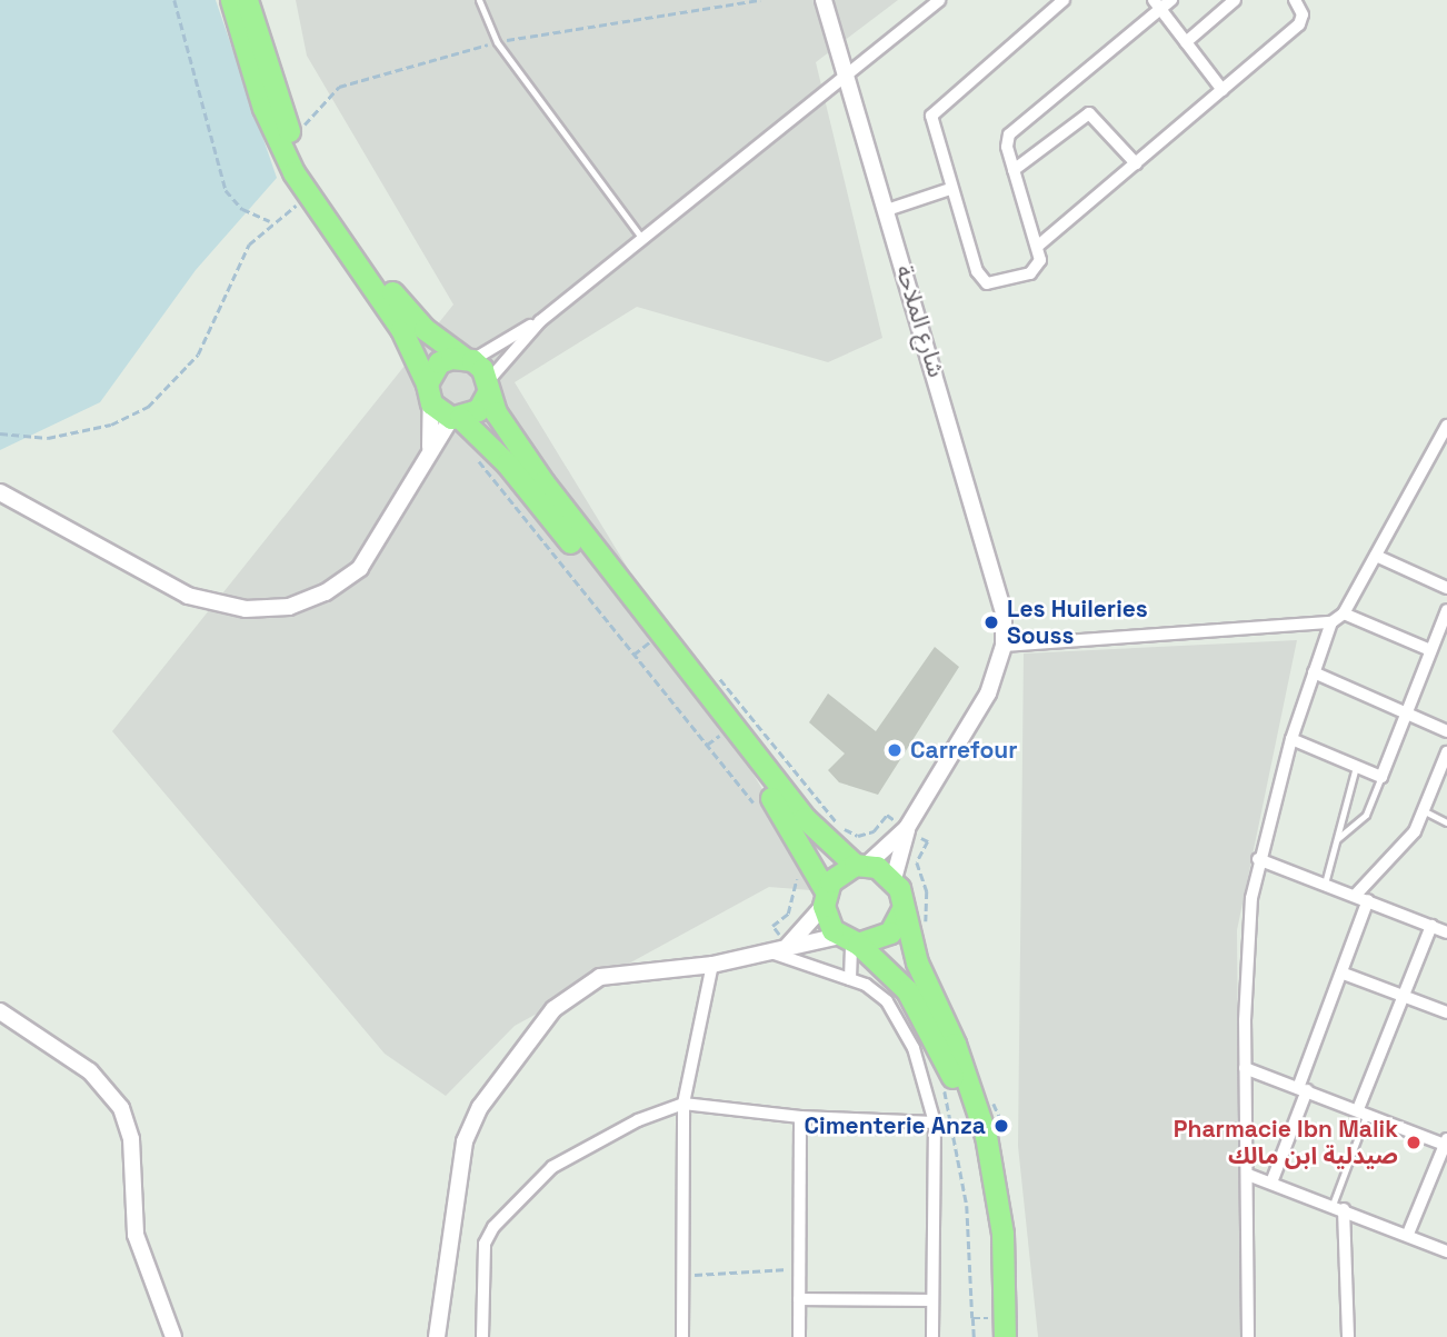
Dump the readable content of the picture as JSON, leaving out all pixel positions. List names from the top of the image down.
{
  "streets": {
    "street": ["شارع الملاحة"]
  },
  "places": [
    "Les Huileries Souss",
    "Carrefour",
    "Cimenterie Anza",
    "Pharmacie Ibn Malik صيدلية ابن مالك"
  ]
}
